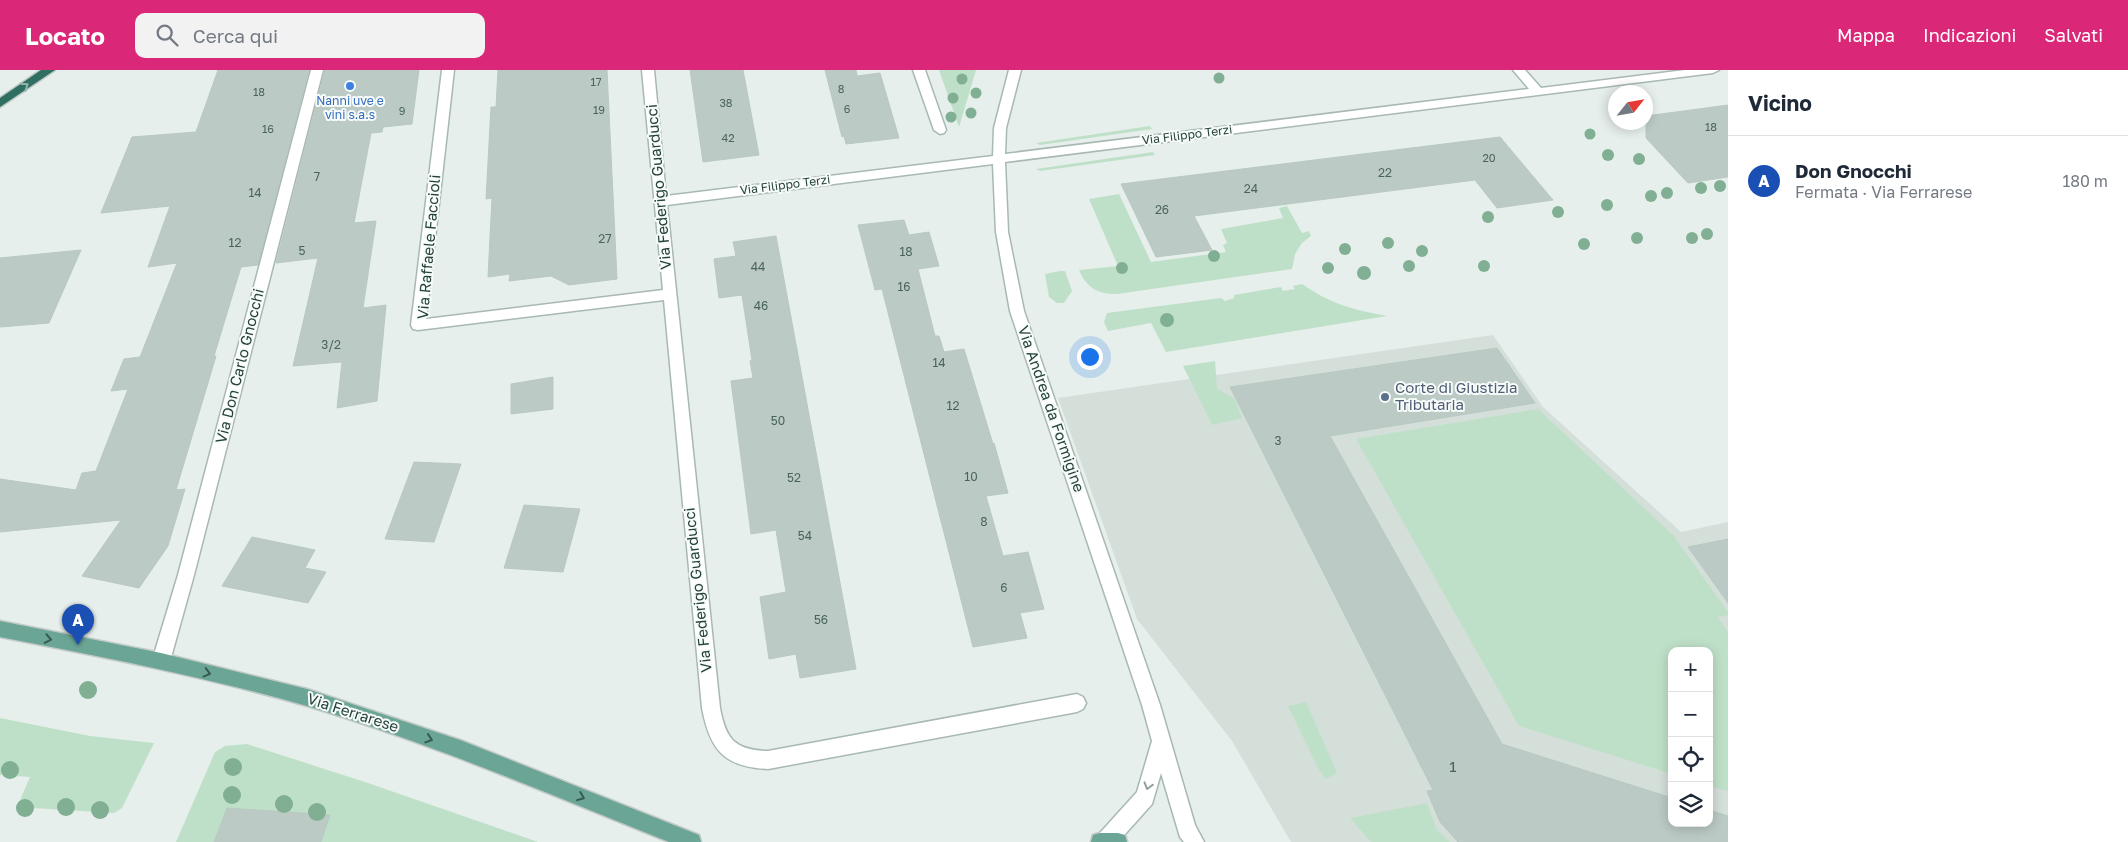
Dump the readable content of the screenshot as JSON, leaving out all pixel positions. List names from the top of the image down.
{
  "streets": {
    "main road": ["Via Ferrarese"],
    "street": [
      "Via Filippo Terzi",
      "Via Federigo Guarducci",
      "Via Raffaele Faccioli",
      "Via Don Carlo Gnocchi",
      "Via Andrea da Formigine"
    ]
  },
  "crossings": [
    ["Via Filippo Terzi", "Via Federigo Guarducci"],
    ["Via Filippo Terzi", "Via Andrea da Formigine"],
    ["Via Federigo Guarducci", "Via Raffaele Faccioli"],
    ["Via Don Carlo Gnocchi", "Via Ferrarese"]
  ],
  "one_way": ["Via Ferrarese"],
  "places": ["Nanni uve e vini s.a.s", "Corte di Giustizia Tributaria"],
  "house_numbers": [
    "17",
    "8",
    "18",
    "38",
    "6",
    "19",
    "9",
    "18",
    "16",
    "42",
    "20",
    "22",
    "7",
    "24",
    "14",
    "26",
    "27",
    "12",
    "5",
    "18",
    "44",
    "16",
    "46",
    "3/2",
    "14",
    "12",
    "50",
    "3",
    "10",
    "52",
    "8",
    "54",
    "6",
    "56",
    "1"
  ],
  "north": "top right",
  "page": {
    "header": "Locato",
    "search": "Cerca qui",
    "nav": ["Mappa", "Indicazioni", "Salvati"],
    "heading": "Vicino",
    "list": [
      {
        "mark": "A",
        "name": "Don Gnocchi",
        "note": "Fermata · Via Ferrarese",
        "value": "180 m"
      }
    ],
    "pins": "A",
    "map_buttons": ["+", "−"]
  }
}
